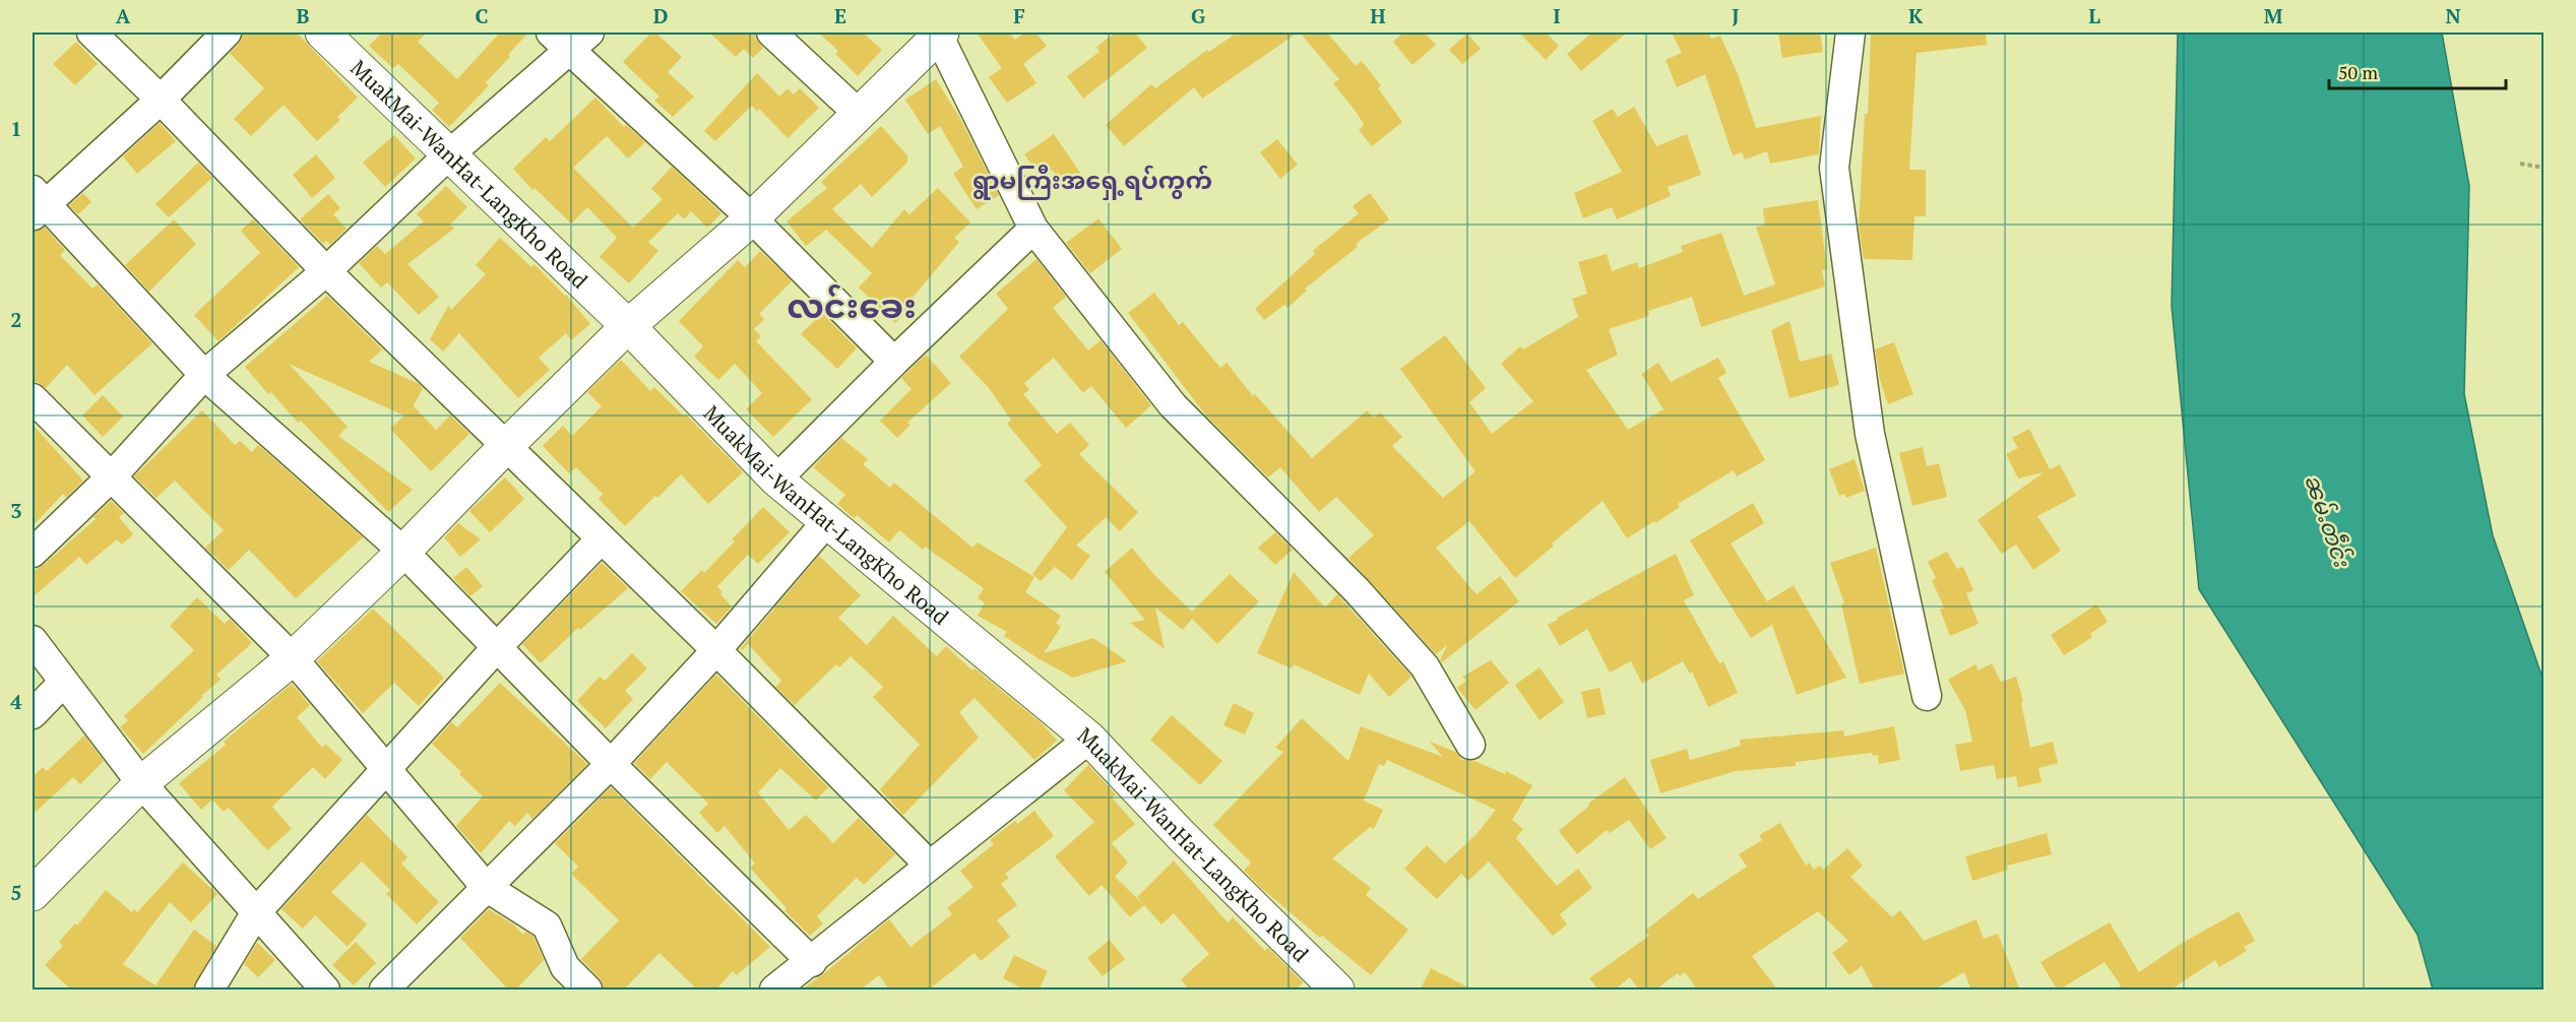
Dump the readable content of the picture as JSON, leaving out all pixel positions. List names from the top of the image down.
{
  "streets": {
    "main road": ["MuakMai-WanHat-LangKho Road"]
  },
  "districts": ["ရွာမကြီးအရှေ့ရပ်ကွက်", "လင်းခေး"],
  "water": ["ၼမ်ႉတဵင်း"],
  "scale_bar": "50 m",
  "grid": {
    "columns": [
      "A",
      "B",
      "C",
      "D",
      "E",
      "F",
      "G",
      "H",
      "I",
      "J",
      "K",
      "L",
      "M",
      "N"
    ],
    "rows": [
      "1",
      "2",
      "3",
      "4",
      "5"
    ]
  }
}
